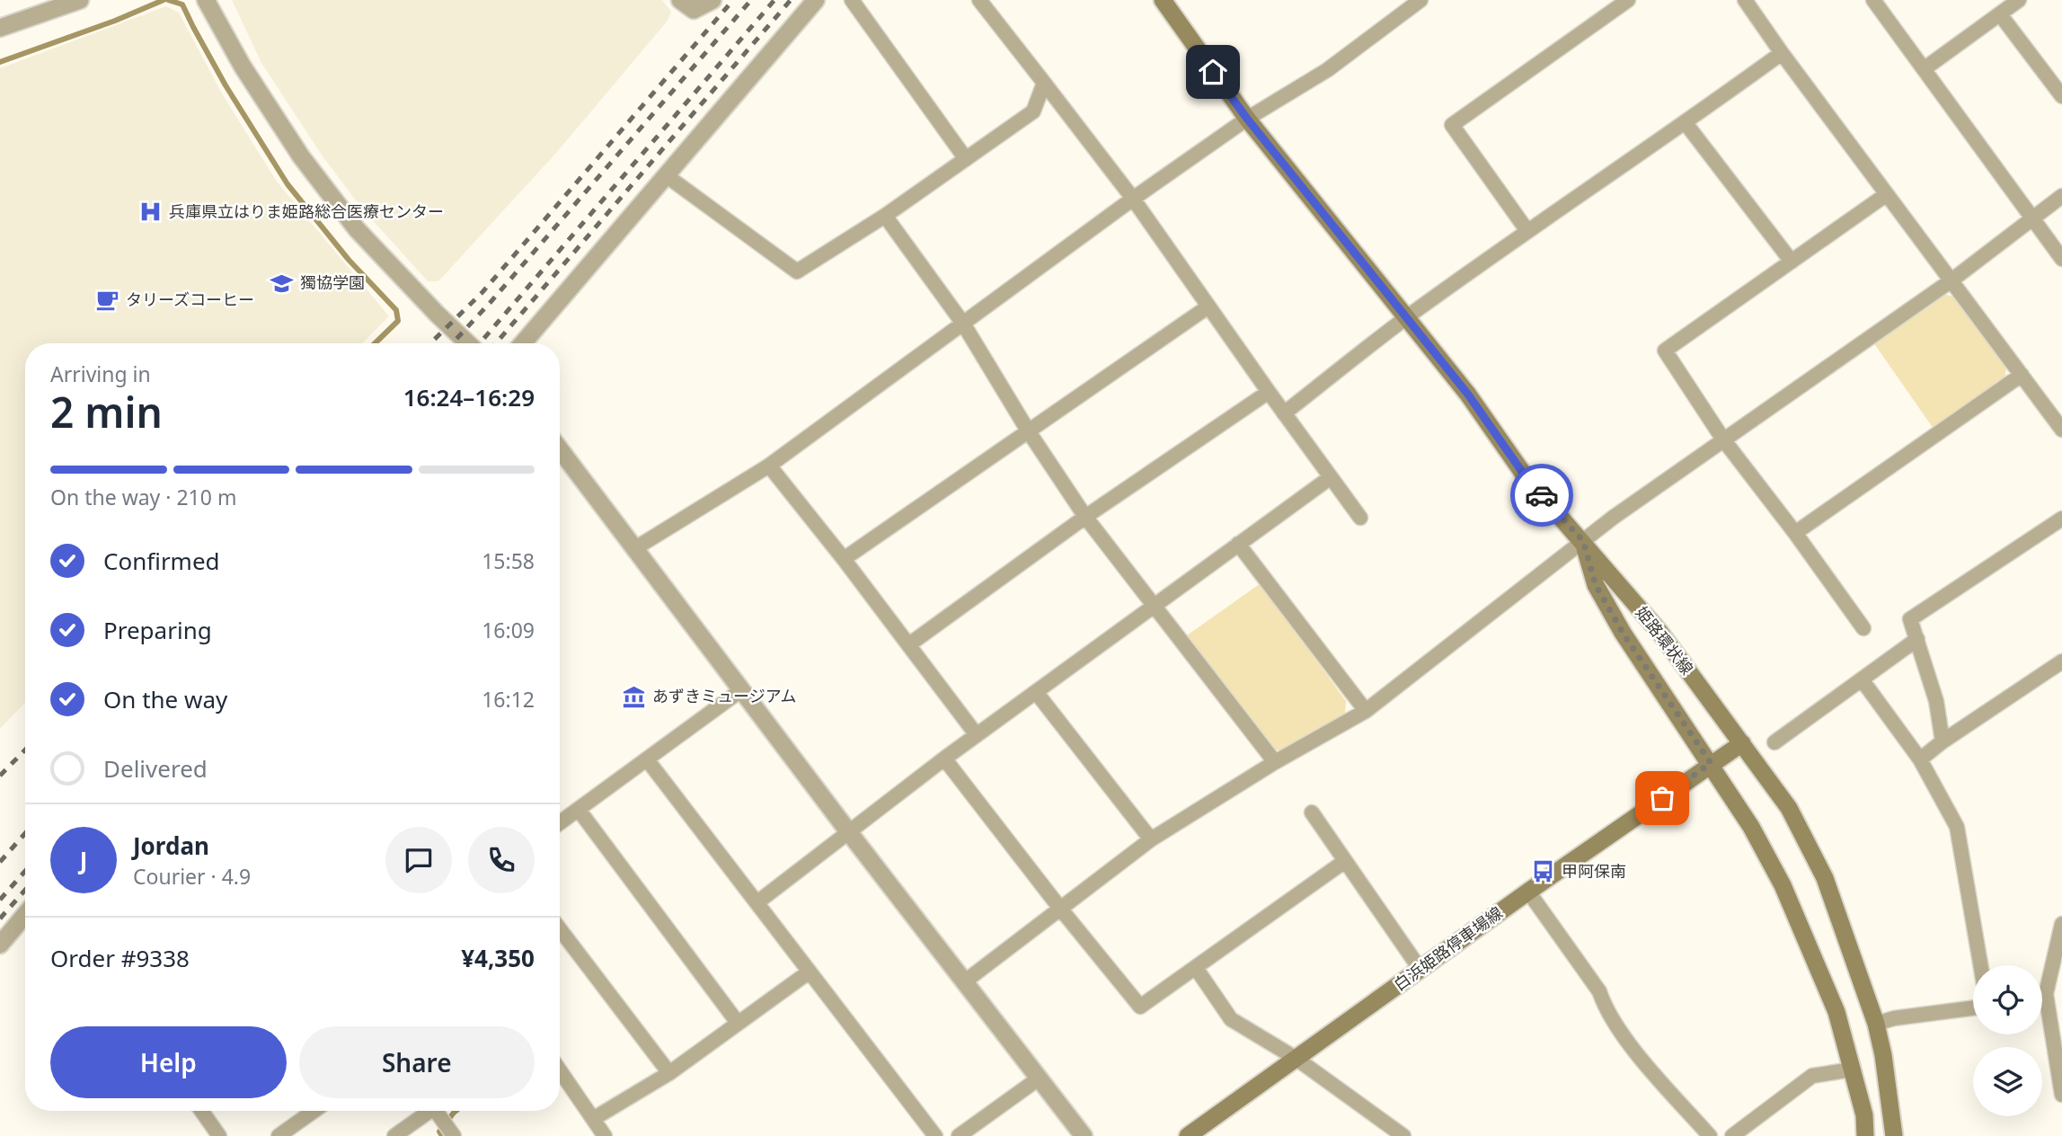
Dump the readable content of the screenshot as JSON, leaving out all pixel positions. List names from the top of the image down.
{
  "streets": {
    "main road": ["姫路環状線", "白浜姫路停車場線"]
  },
  "crossings": [
    ["姫路環状線", "白浜姫路停車場線"]
  ],
  "places": {
    "hospital": ["兵庫県立はりま姫路総合医療センター"],
    "school or university": ["獨協学園"],
    "cafe": ["タリーズコーヒー"],
    "museum": ["あずきミュージアム"],
    "bus stop": ["甲阿保南"]
  },
  "page": {
    "heading": ["2 min", "Arriving in", "16:24–16:29"],
    "panel": [
      "Jordan",
      "Courier · 4.9",
      "Order #9338",
      "¥4,350"
    ],
    "bar": "On the way · 210 m",
    "list": [
      ["Confirmed", "15:58"],
      ["Preparing", "16:09"],
      ["On the way", "16:12"],
      "Delivered"
    ],
    "round": "J",
    "buttons": ["Help", "Share"]
  }
}
